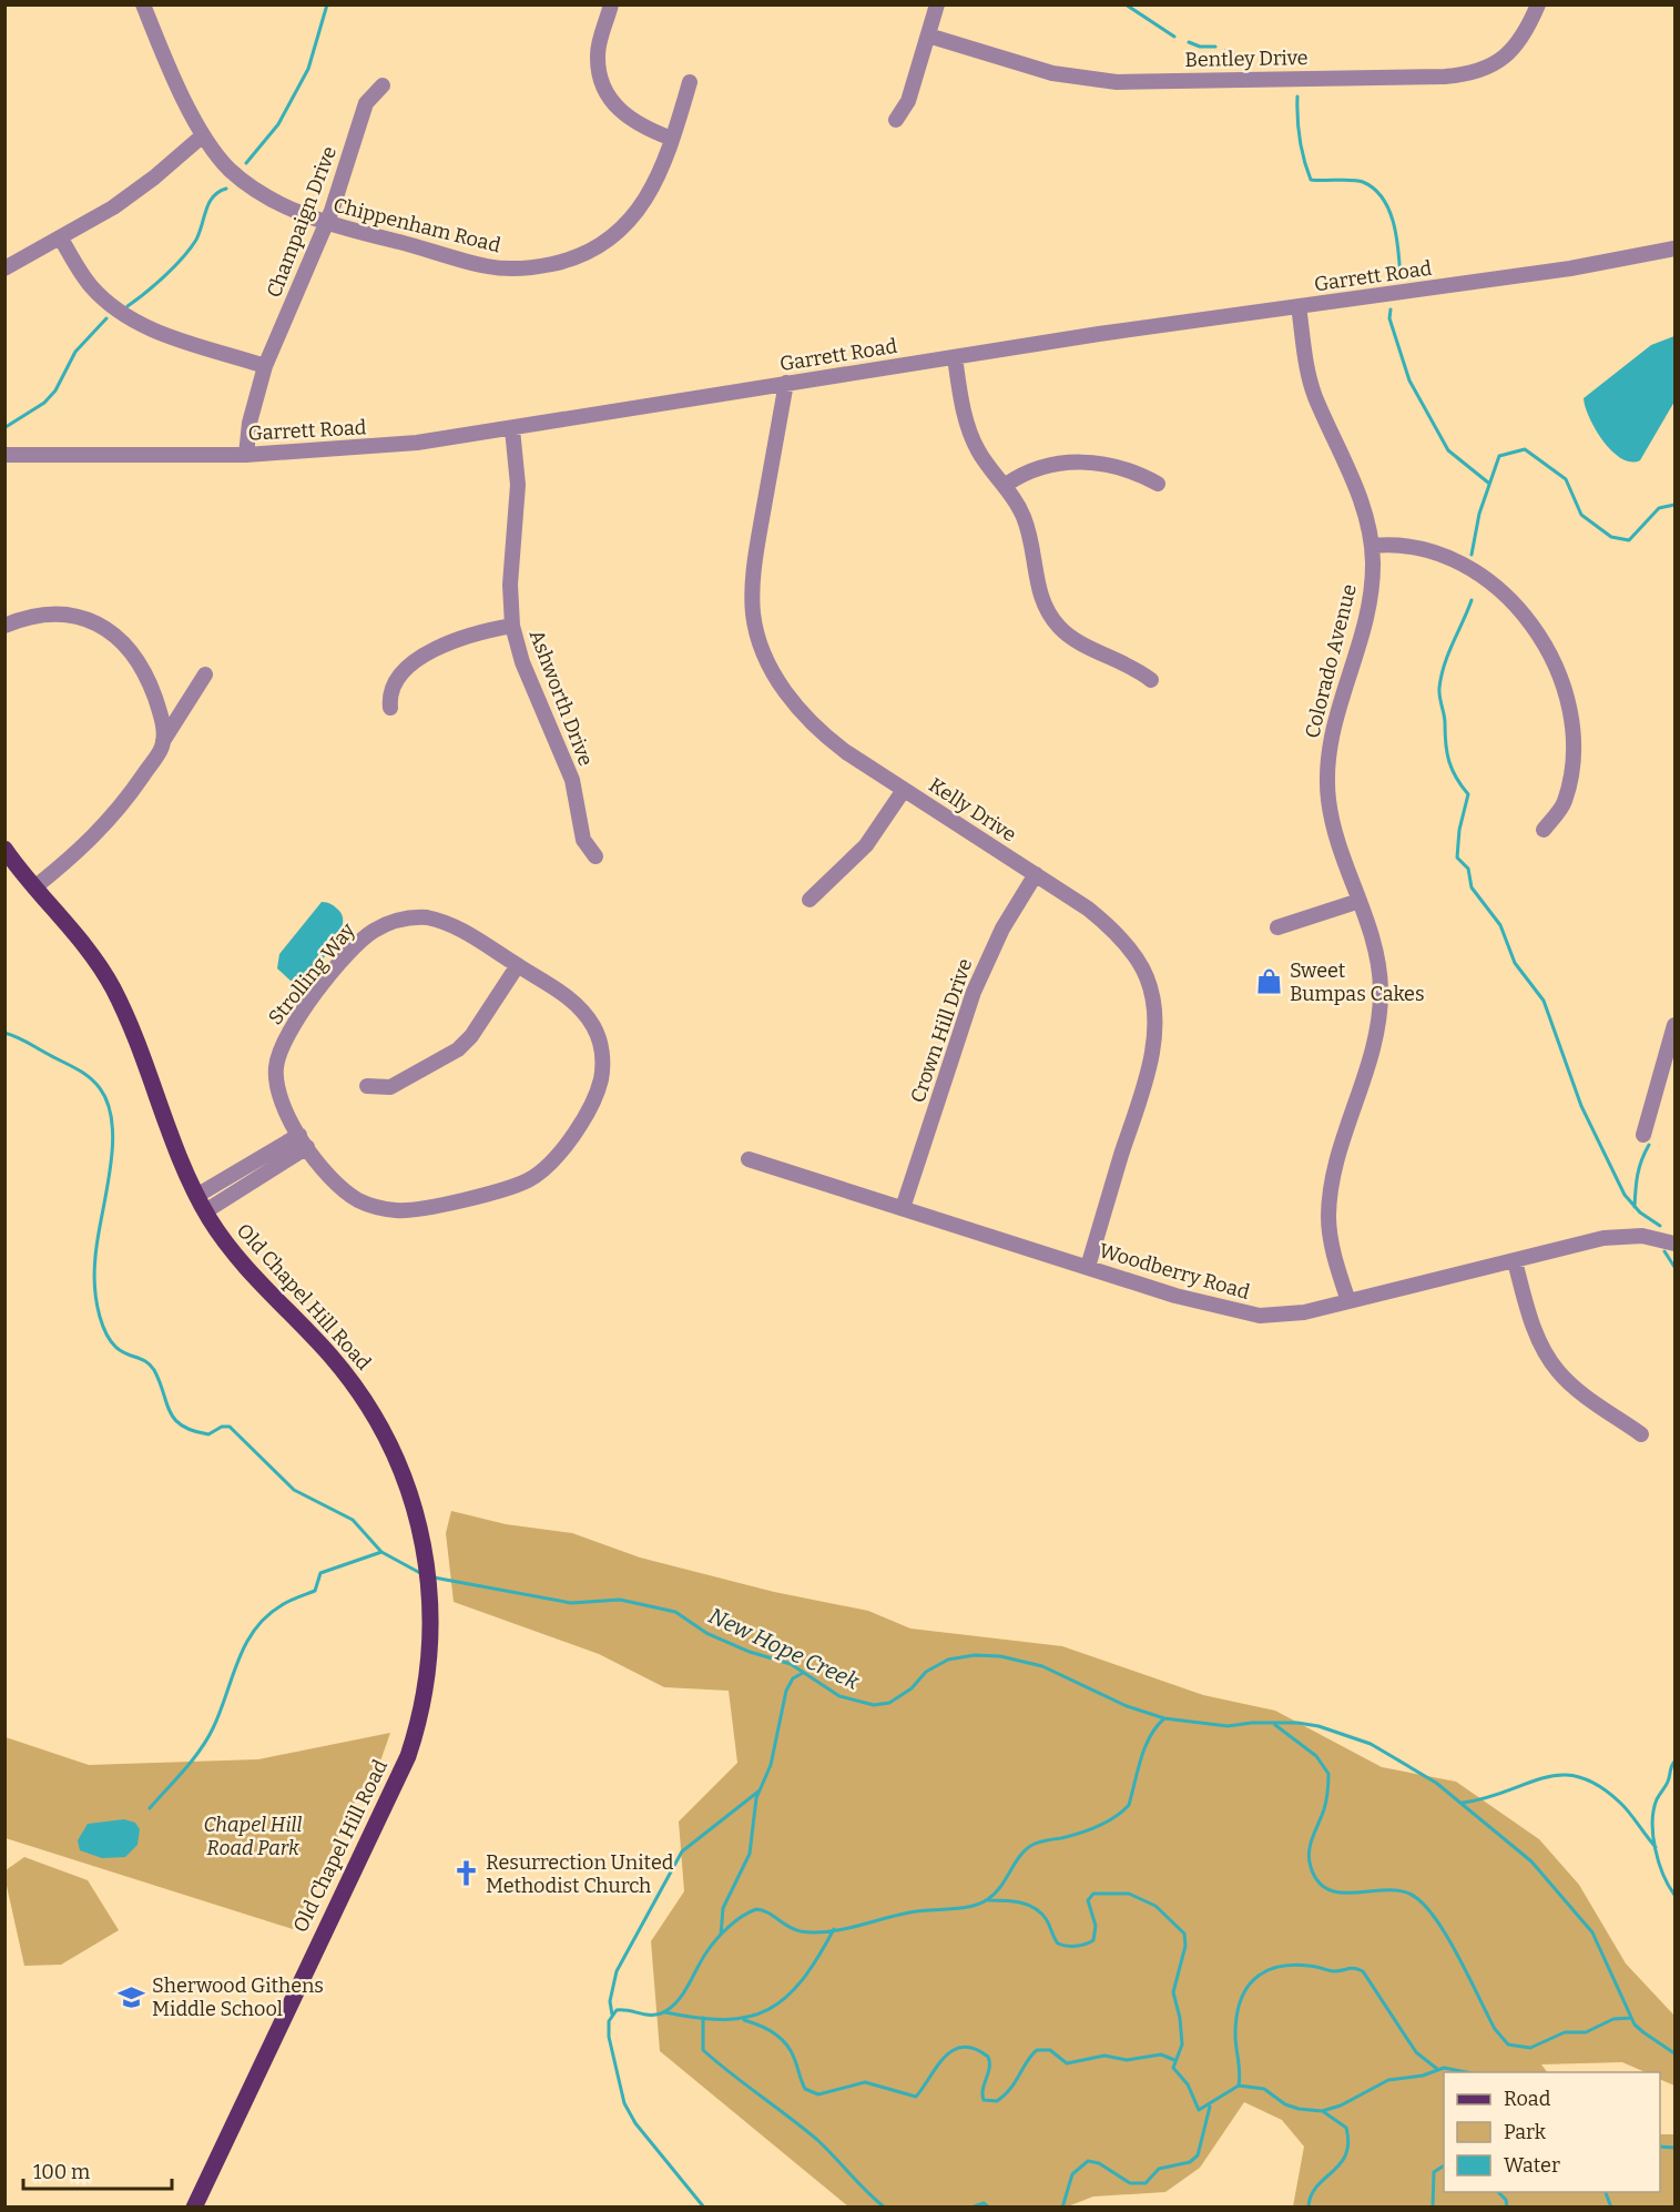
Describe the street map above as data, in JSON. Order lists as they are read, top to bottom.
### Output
{
  "streets": {
    "main road": ["Old Chapel Hill Road"],
    "street": [
      "Bentley Drive",
      "Champaign Drive",
      "Chippenham Road",
      "Garrett Road",
      "Colorado Avenue",
      "Ashworth Drive",
      "Kelly Drive",
      "Strolling Way",
      "Crown Hill Drive",
      "Woodberry Road"
    ]
  },
  "crossings": [
    ["Champaign Drive", "Chippenham Road"],
    ["Champaign Drive", "Garrett Road"],
    ["Garrett Road", "Colorado Avenue"],
    ["Garrett Road", "Ashworth Drive"],
    ["Garrett Road", "Kelly Drive"],
    ["Colorado Avenue", "Woodberry Road"],
    ["Kelly Drive", "Crown Hill Drive"],
    ["Kelly Drive", "Woodberry Road"],
    ["Crown Hill Drive", "Woodberry Road"]
  ],
  "water": ["New Hope Creek"],
  "parks": ["Chapel Hill Road Park"],
  "places": {
    "shop": ["Sweet Bumpas Cakes"],
    "church": ["Resurrection United Methodist Church"],
    "school or university": ["Sherwood Githens Middle School"]
  },
  "legend": ["Road", "Park", "Water"],
  "scale_bar": "100 m"
}
